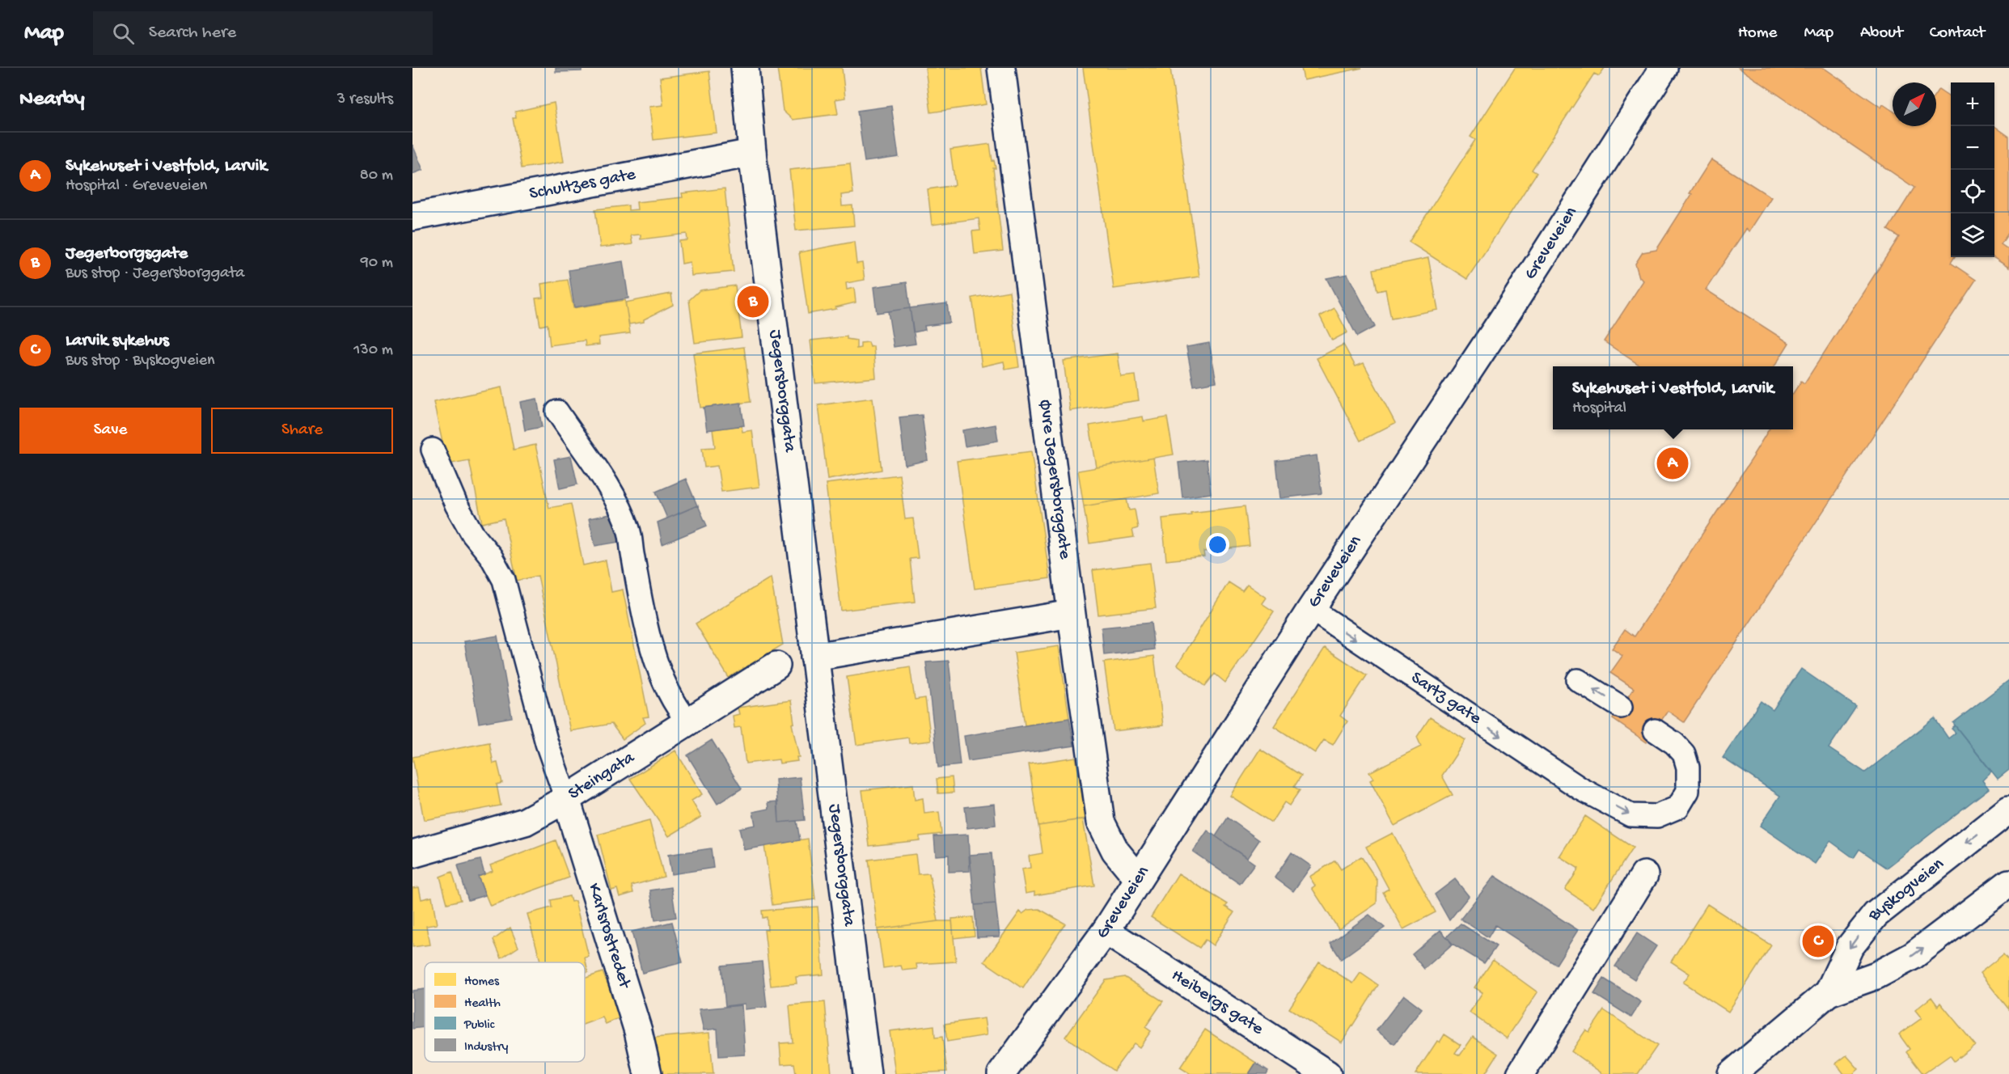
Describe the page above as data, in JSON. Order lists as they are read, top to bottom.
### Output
{
  "streets": {
    "street": [
      "Schultzes gate",
      "Greveveien",
      "Jegersborggata",
      "Øvre Jegersborggate",
      "Steingata",
      "Byskogveien",
      "Karlsrostredet",
      "Heibergs gate"
    ],
    "lane": ["Sartz gate"]
  },
  "crossings": [
    ["Schultzes gate", "Jegersborggata"],
    ["Greveveien", "Øvre Jegersborggate"],
    ["Greveveien", "Sartz gate"],
    ["Greveveien", "Heibergs gate"],
    ["Steingata", "Karlsrostredet"]
  ],
  "legend": [
    "Homes",
    "Health",
    "Public",
    "Industry"
  ],
  "north": "top right",
  "page": {
    "header": "Map",
    "search": "Search here",
    "nav": [
      "Home",
      "Map",
      "About",
      "Contact"
    ],
    "heading": ["Nearby", "3 results"],
    "map_buttons": ["+", "−"],
    "list": [
      {
        "mark": "A",
        "name": "Sykehuset i Vestfold, Larvik",
        "note": "Hospital · Greveveien",
        "value": "80 m"
      },
      {
        "mark": "B",
        "name": "Jegerborgsgate",
        "note": "Bus stop · Jegersborggata",
        "value": "90 m"
      },
      {
        "mark": "C",
        "name": "Larvik sykehus",
        "note": "Bus stop · Byskogveien",
        "value": "130 m"
      }
    ],
    "pins": ["B", "A", "C"],
    "popup": ["Sykehuset i Vestfold, Larvik", "Hospital"],
    "buttons": ["Save", "Share"]
  }
}
